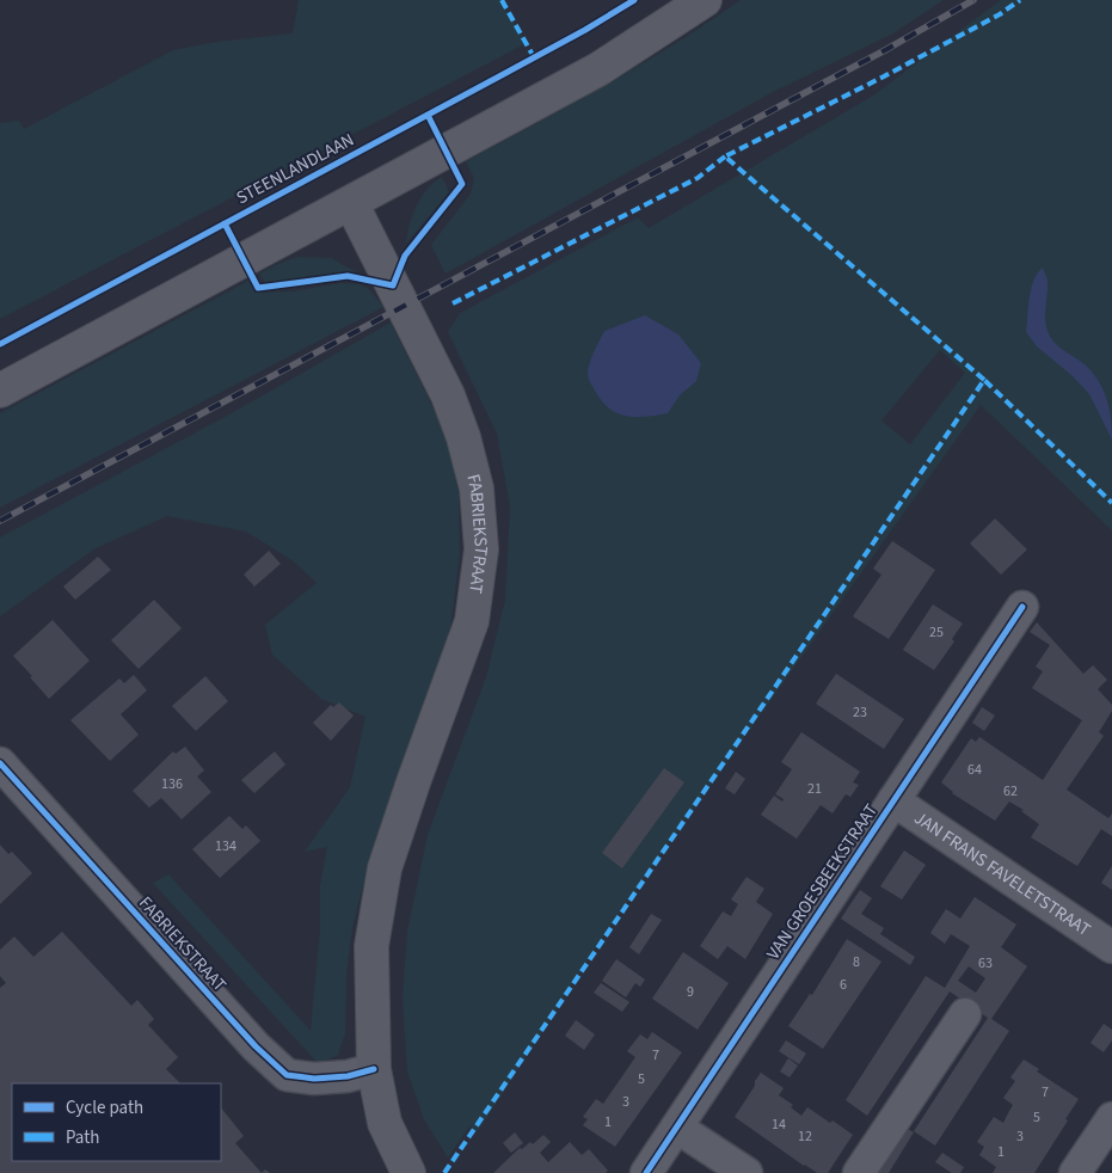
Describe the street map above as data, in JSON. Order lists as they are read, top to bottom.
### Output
{
  "streets": {
    "main road": ["FABRIEKSTRAAT"],
    "street": ["JAN FRANS FAVELETSTRAAT", "VAN GROESBEEKSTRAAT"],
    "cycle path": ["STEENLANDLAAN"]
  },
  "crossings": [
    ["JAN FRANS FAVELETSTRAAT", "VAN GROESBEEKSTRAAT"]
  ],
  "house_numbers": [
    "25",
    "23",
    "64",
    "136",
    "21",
    "62",
    "134",
    "8",
    "63",
    "6",
    "9",
    "7",
    "5",
    "7",
    "3",
    "5",
    "1",
    "14",
    "12",
    "3",
    "1"
  ],
  "legend": ["Cycle path", "Path"]
}
